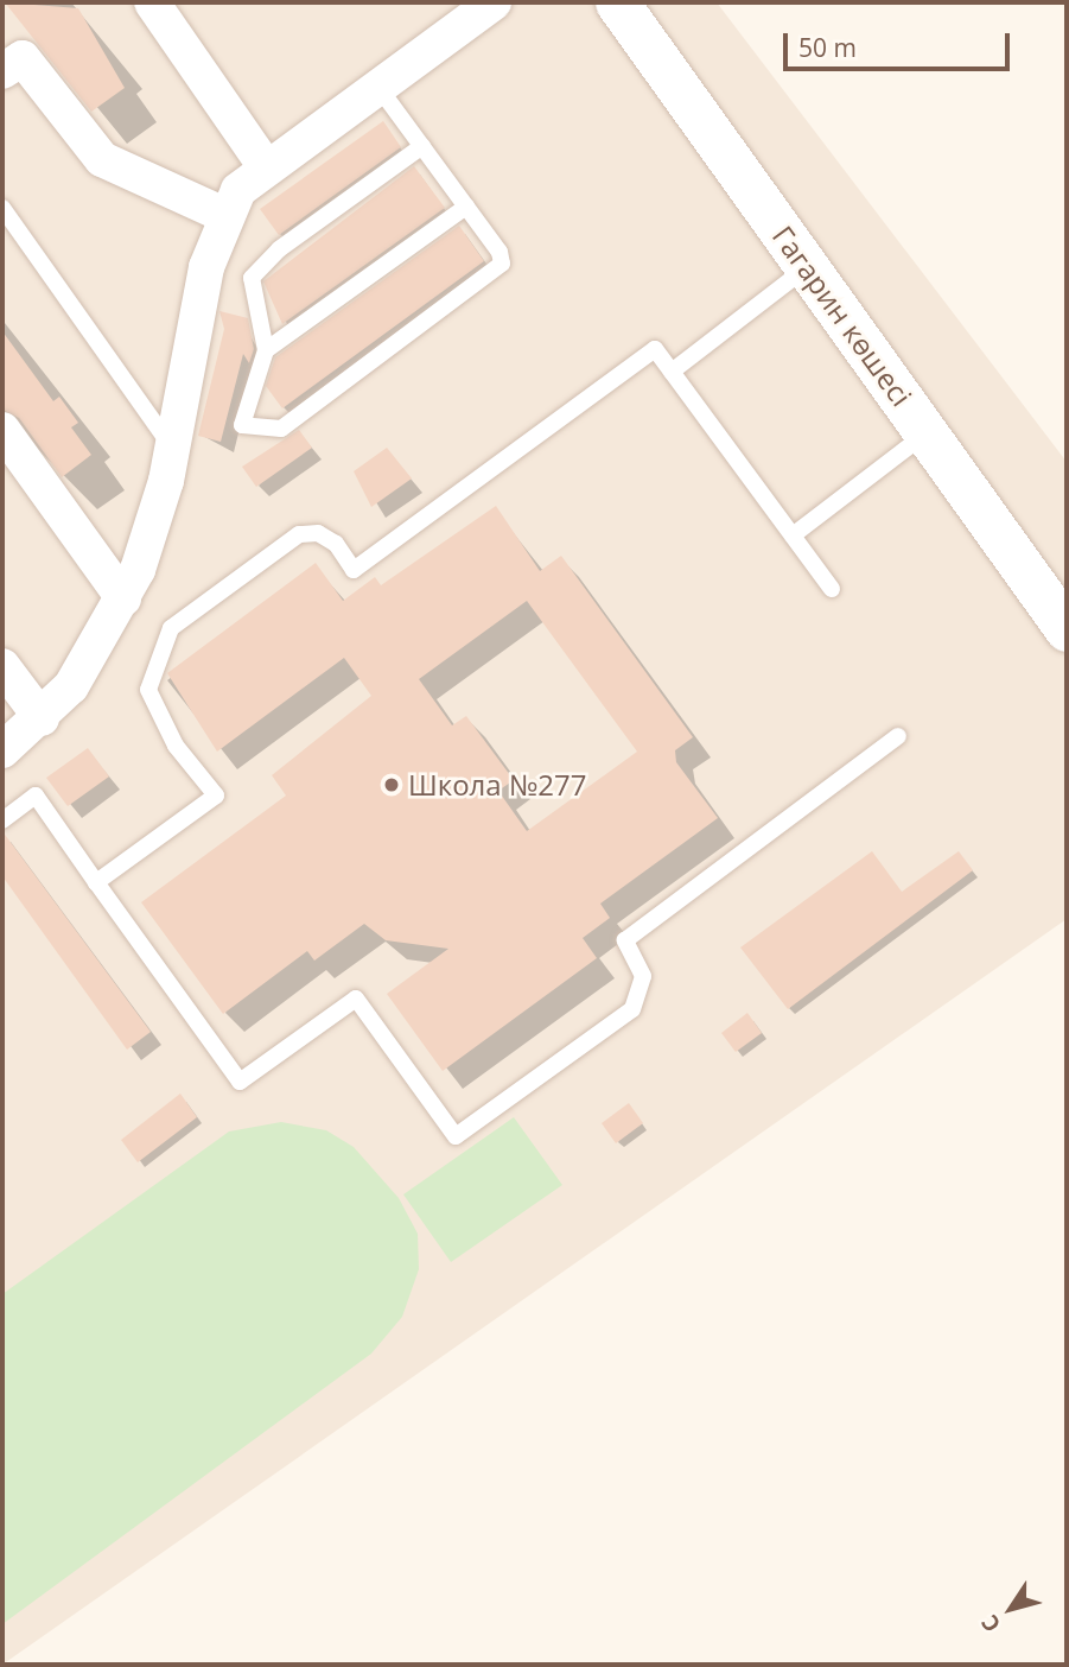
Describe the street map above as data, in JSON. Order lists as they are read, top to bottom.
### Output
{
  "streets": {
    "street": ["Гагарин көшесі"]
  },
  "places": ["Школа №277"],
  "scale_bar": "50 m",
  "north": "bottom left"
}
